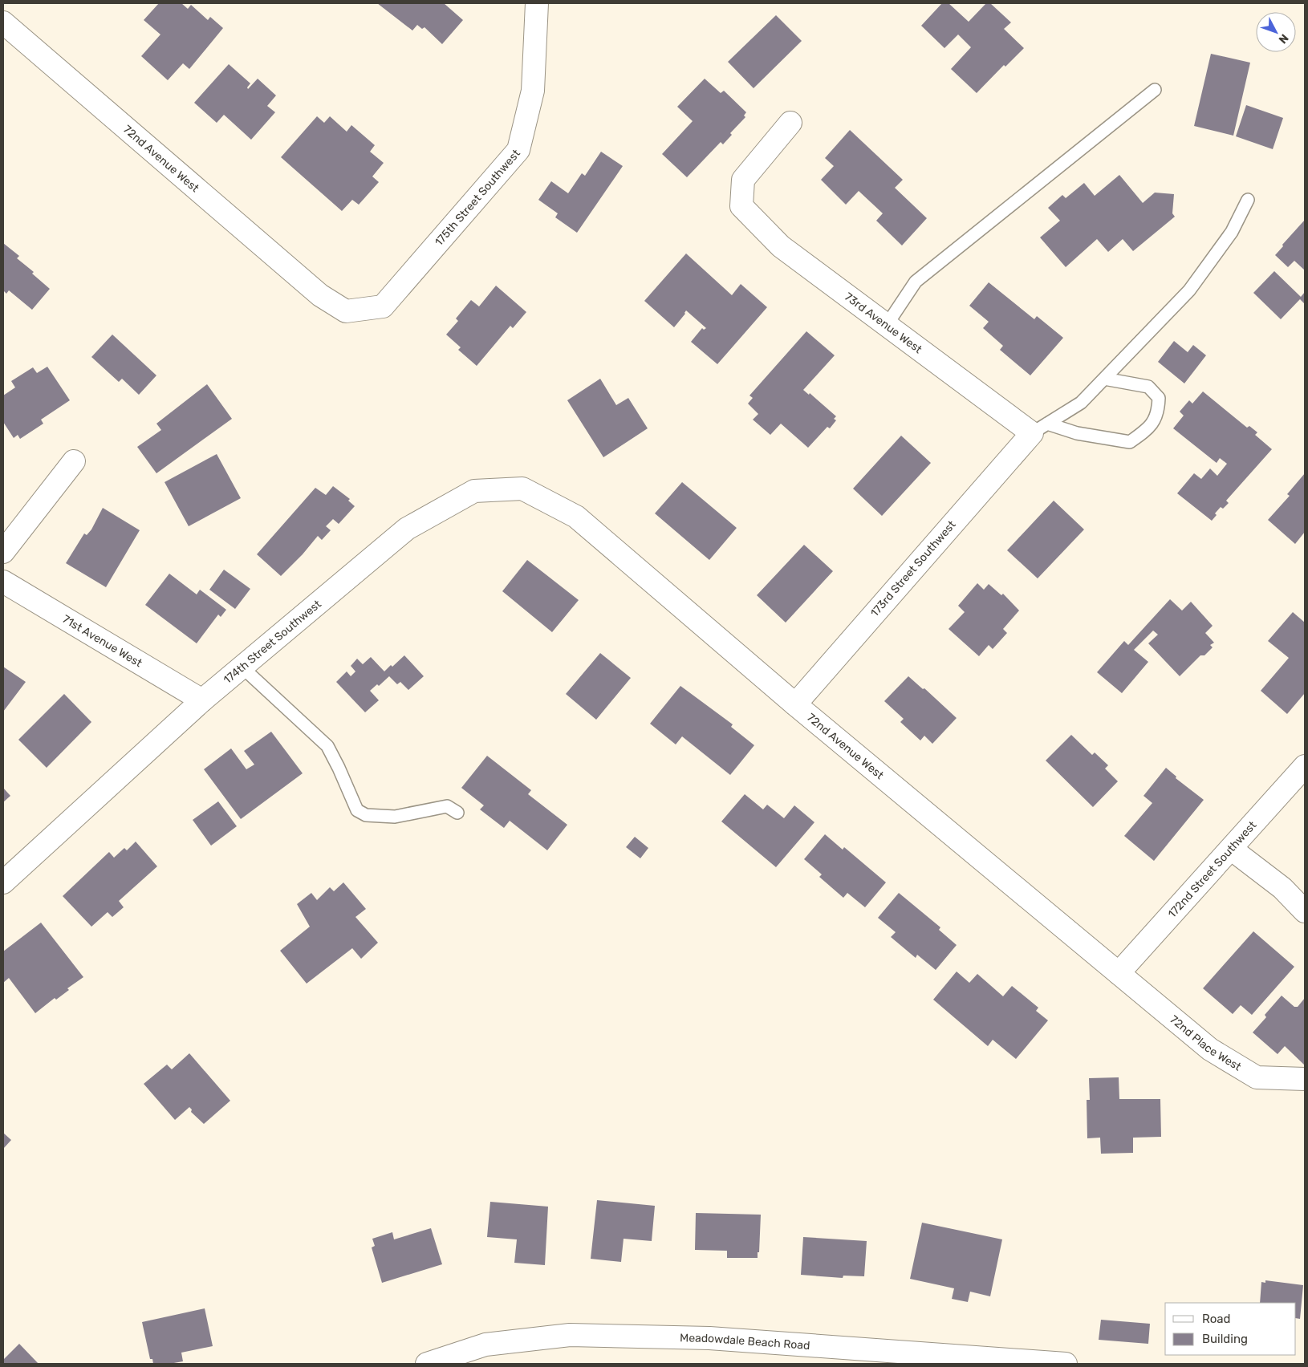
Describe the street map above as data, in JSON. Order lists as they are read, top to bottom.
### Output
{
  "streets": {
    "street": [
      "72nd Avenue West",
      "175th Street Southwest",
      "73rd Avenue West",
      "173rd Street Southwest",
      "71st Avenue West",
      "174th Street Southwest",
      "172nd Street Southwest",
      "72nd Place West",
      "Meadowdale Beach Road"
    ]
  },
  "crossings": [
    ["72nd Avenue West", "175th Street Southwest"],
    ["72nd Avenue West", "173rd Street Southwest"],
    ["72nd Avenue West", "174th Street Southwest"],
    ["72nd Avenue West", "172nd Street Southwest"],
    ["72nd Avenue West", "72nd Place West"],
    ["73rd Avenue West", "173rd Street Southwest"],
    ["71st Avenue West", "174th Street Southwest"],
    ["172nd Street Southwest", "72nd Place West"]
  ],
  "legend": ["Road", "Building"],
  "north": "bottom right"
}
